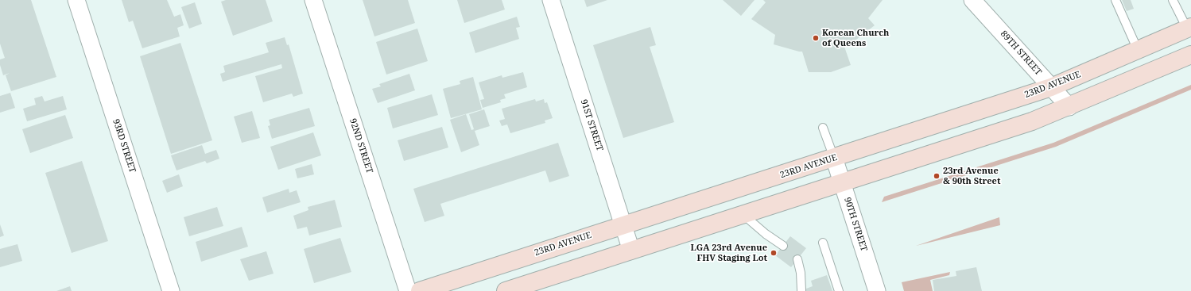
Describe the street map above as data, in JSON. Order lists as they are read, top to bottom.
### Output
{
  "streets": {
    "street": [
      "89TH STREET",
      "23RD AVENUE",
      "91ST STREET",
      "93RD STREET",
      "92ND STREET",
      "90TH STREET"
    ]
  },
  "crossings": [
    ["89TH STREET", "23RD AVENUE"],
    ["23RD AVENUE", "91ST STREET"],
    ["23RD AVENUE", "90TH STREET"]
  ],
  "places": ["Korean Church of Queens", "23rd Avenue & 90th Street", "LGA 23rd Avenue FHV Staging Lot"]
}
